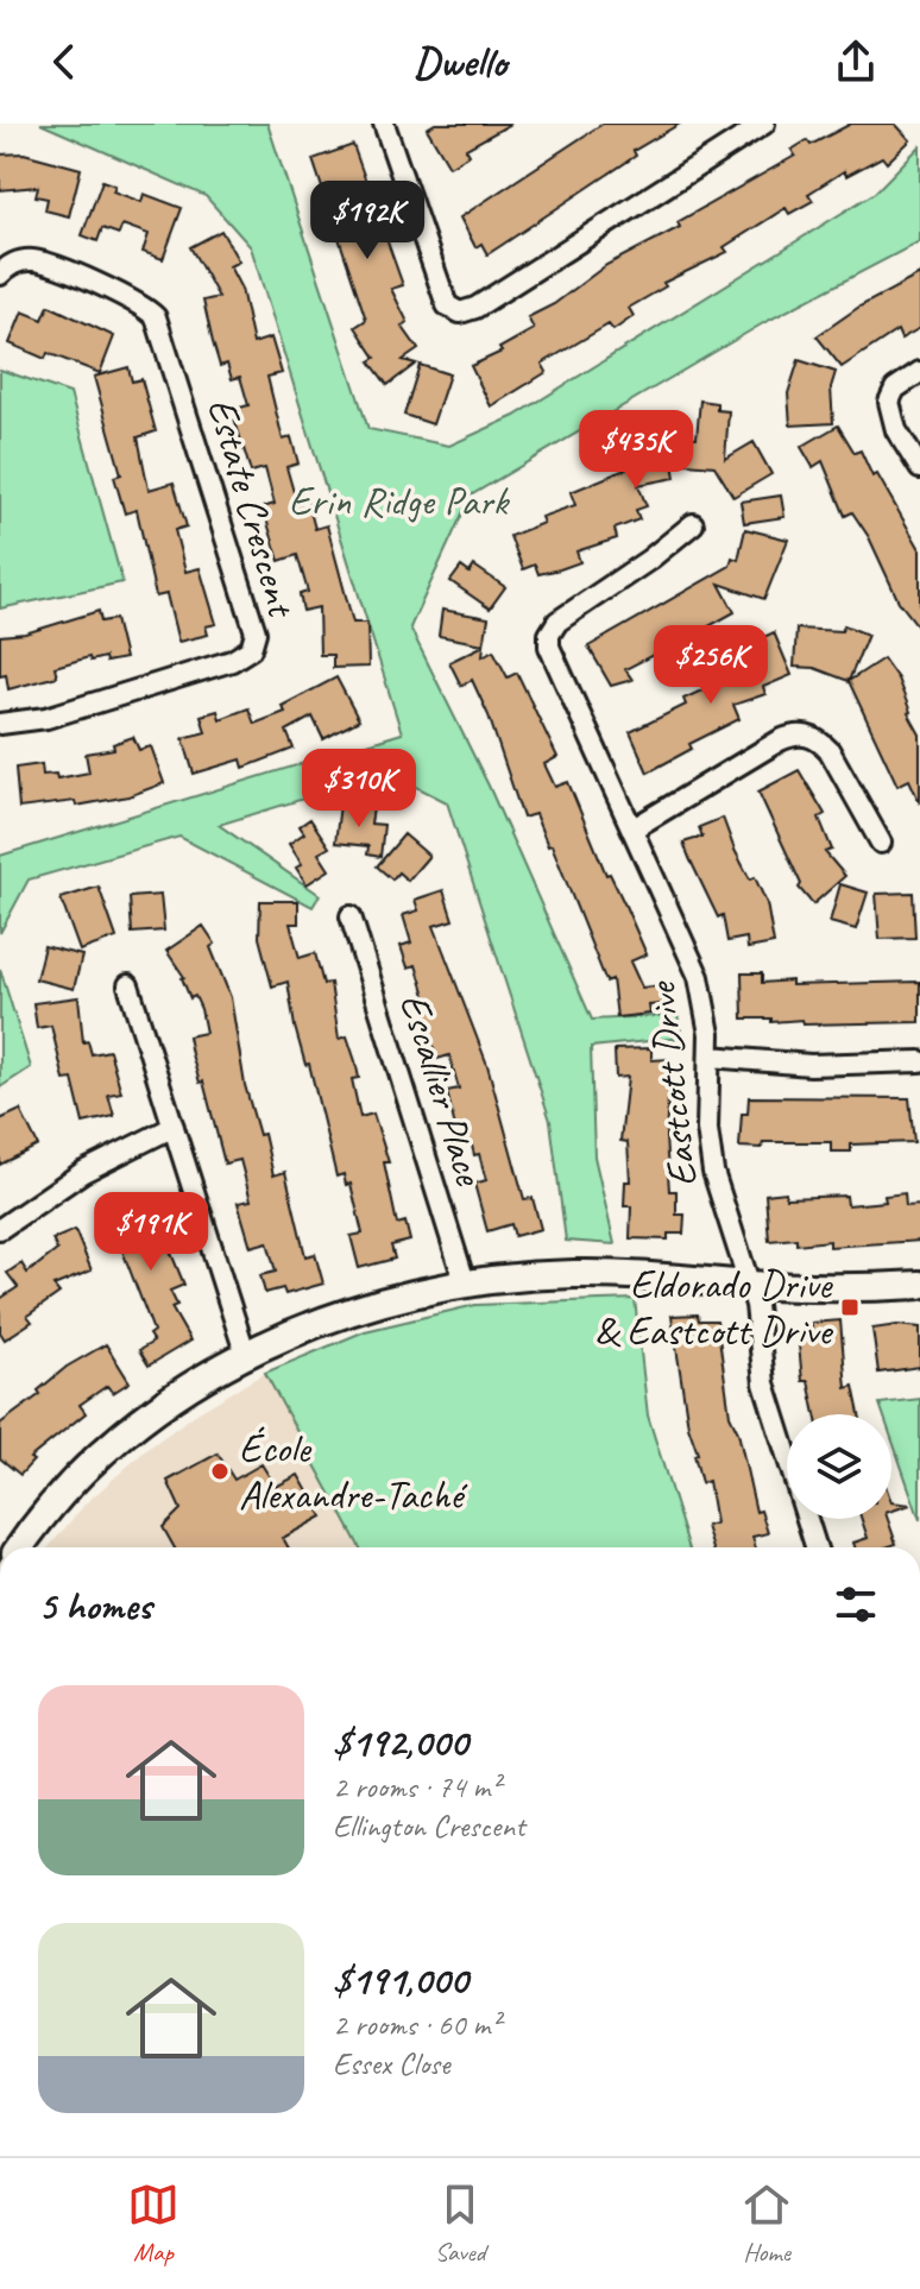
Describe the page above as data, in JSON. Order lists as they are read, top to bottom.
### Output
{
  "streets": {
    "street": ["Estate Crescent", "Eastcott Drive", "Escallier Place"]
  },
  "parks": ["Erin Ridge Park"],
  "places": {
    "transit": ["Eldorado Drive & Eastcott Drive"],
    "other": ["École Alexandre-Taché"]
  },
  "page": {
    "header": "Dwello",
    "price": [
      "$192K",
      "$435K",
      "$256K",
      "$310K",
      "$191K"
    ],
    "heading": "5 homes",
    "list": [
      {
        "name": "$192,000",
        "note": "2 rooms · 74 m² · Ellington Crescent"
      },
      {
        "name": "$191,000",
        "note": "2 rooms · 60 m² · Essex Close"
      }
    ],
    "tabs": ["Map", "Saved", "Home"]
  }
}
